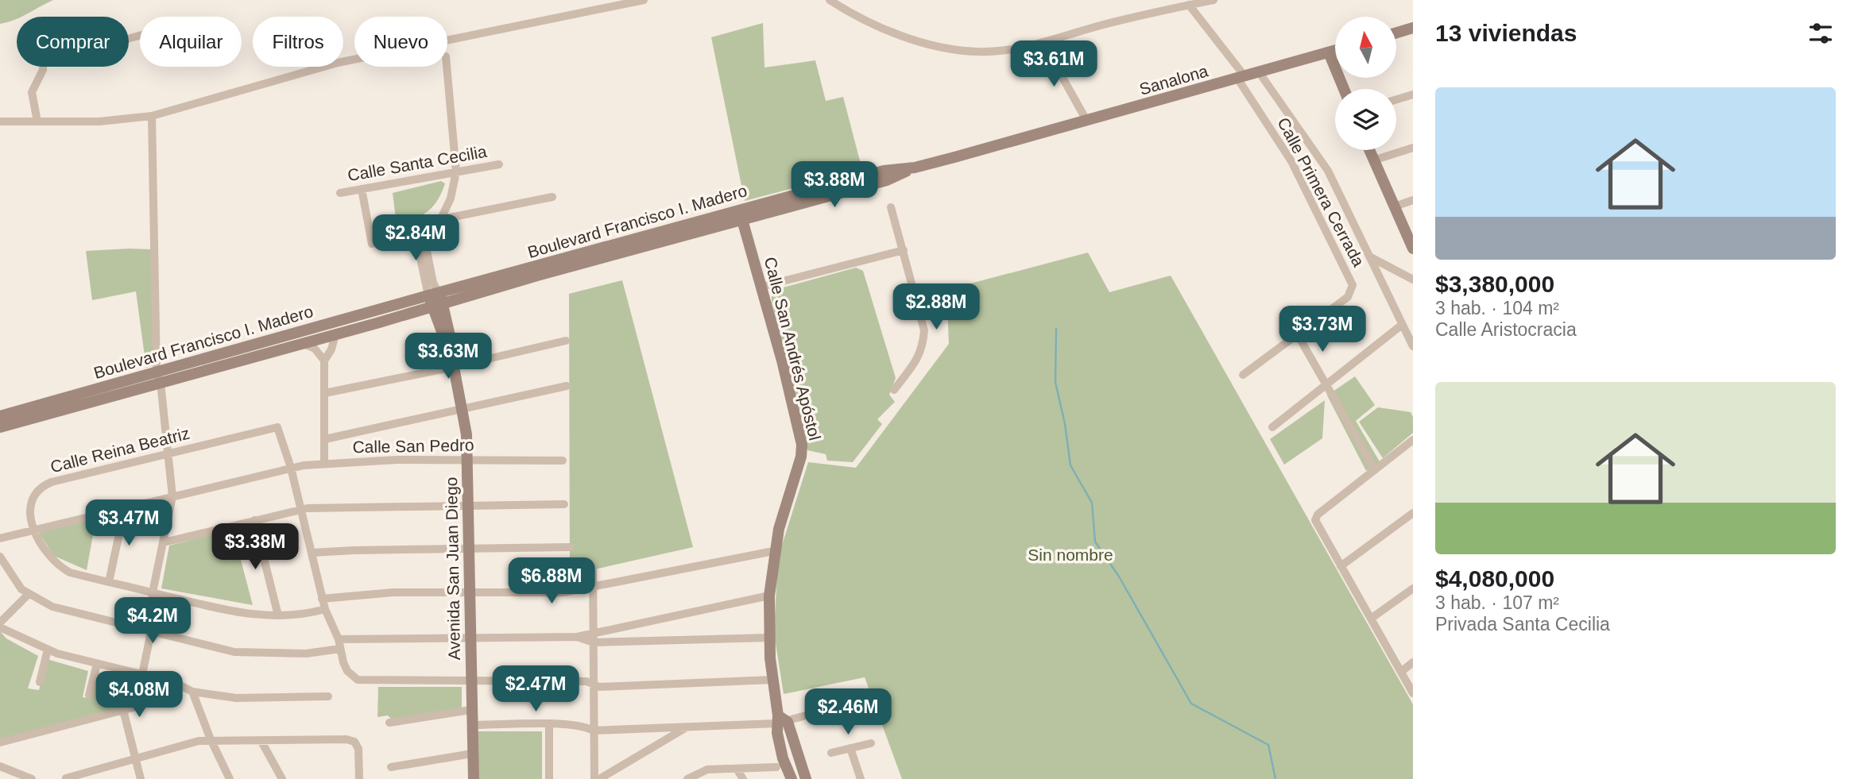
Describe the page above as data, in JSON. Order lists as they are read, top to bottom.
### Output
{
  "streets": {
    "main road": [
      "Sanalona",
      "Boulevard Francisco I. Madero",
      "Calle San Andrés Apóstol",
      "Avenida San Juan Diego"
    ],
    "street": [
      "Calle Santa Cecilia",
      "Calle Primera Cerrada",
      "Calle San Pedro",
      "Calle Reina Beatriz"
    ]
  },
  "crossings": [
    ["Sanalona", "Calle Primera Cerrada"],
    ["Sanalona", "Boulevard Francisco I. Madero"],
    ["Boulevard Francisco I. Madero", "Calle San Andrés Apóstol"],
    ["Boulevard Francisco I. Madero", "Avenida San Juan Diego"],
    ["Calle San Pedro", "Calle Reina Beatriz"],
    ["Calle San Pedro", "Avenida San Juan Diego"]
  ],
  "parks": ["Sin nombre"],
  "north": "top",
  "page": {
    "heading": "13 viviendas",
    "chip": [
      "Comprar",
      "Alquilar",
      "Filtros",
      "Nuevo"
    ],
    "price": [
      "$3.61M",
      "$3.88M",
      "$2.84M",
      "$2.88M",
      "$3.73M",
      "$3.63M",
      "$3.47M",
      "$3.38M",
      "$6.88M",
      "$4.2M",
      "$2.47M",
      "$4.08M",
      "$2.46M"
    ],
    "list": [
      {
        "name": "$3,380,000",
        "note": "3 hab. · 104 m² · Calle Aristocracia"
      },
      {
        "name": "$4,080,000",
        "note": "3 hab. · 107 m² · Privada Santa Cecilia"
      }
    ]
  }
}
